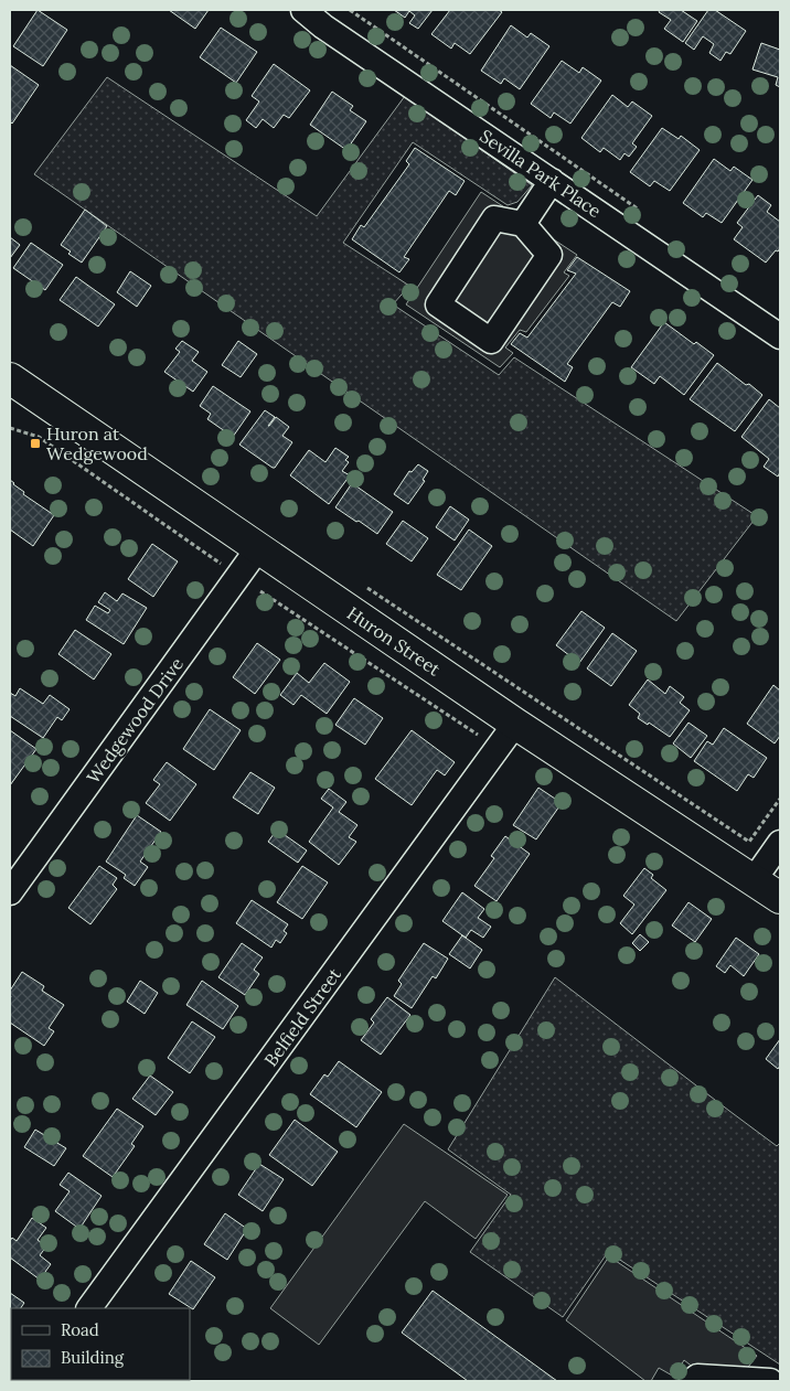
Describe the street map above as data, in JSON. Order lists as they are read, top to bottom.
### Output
{
  "streets": {
    "main road": ["Huron Street"],
    "street": ["Sevilla Park Place", "Wedgewood Drive", "Belfield Street"]
  },
  "crossings": [
    ["Huron Street", "Wedgewood Drive"],
    ["Huron Street", "Belfield Street"]
  ],
  "places": {
    "transit": ["Huron at Wedgewood"]
  },
  "legend": ["Road", "Building"]
}
